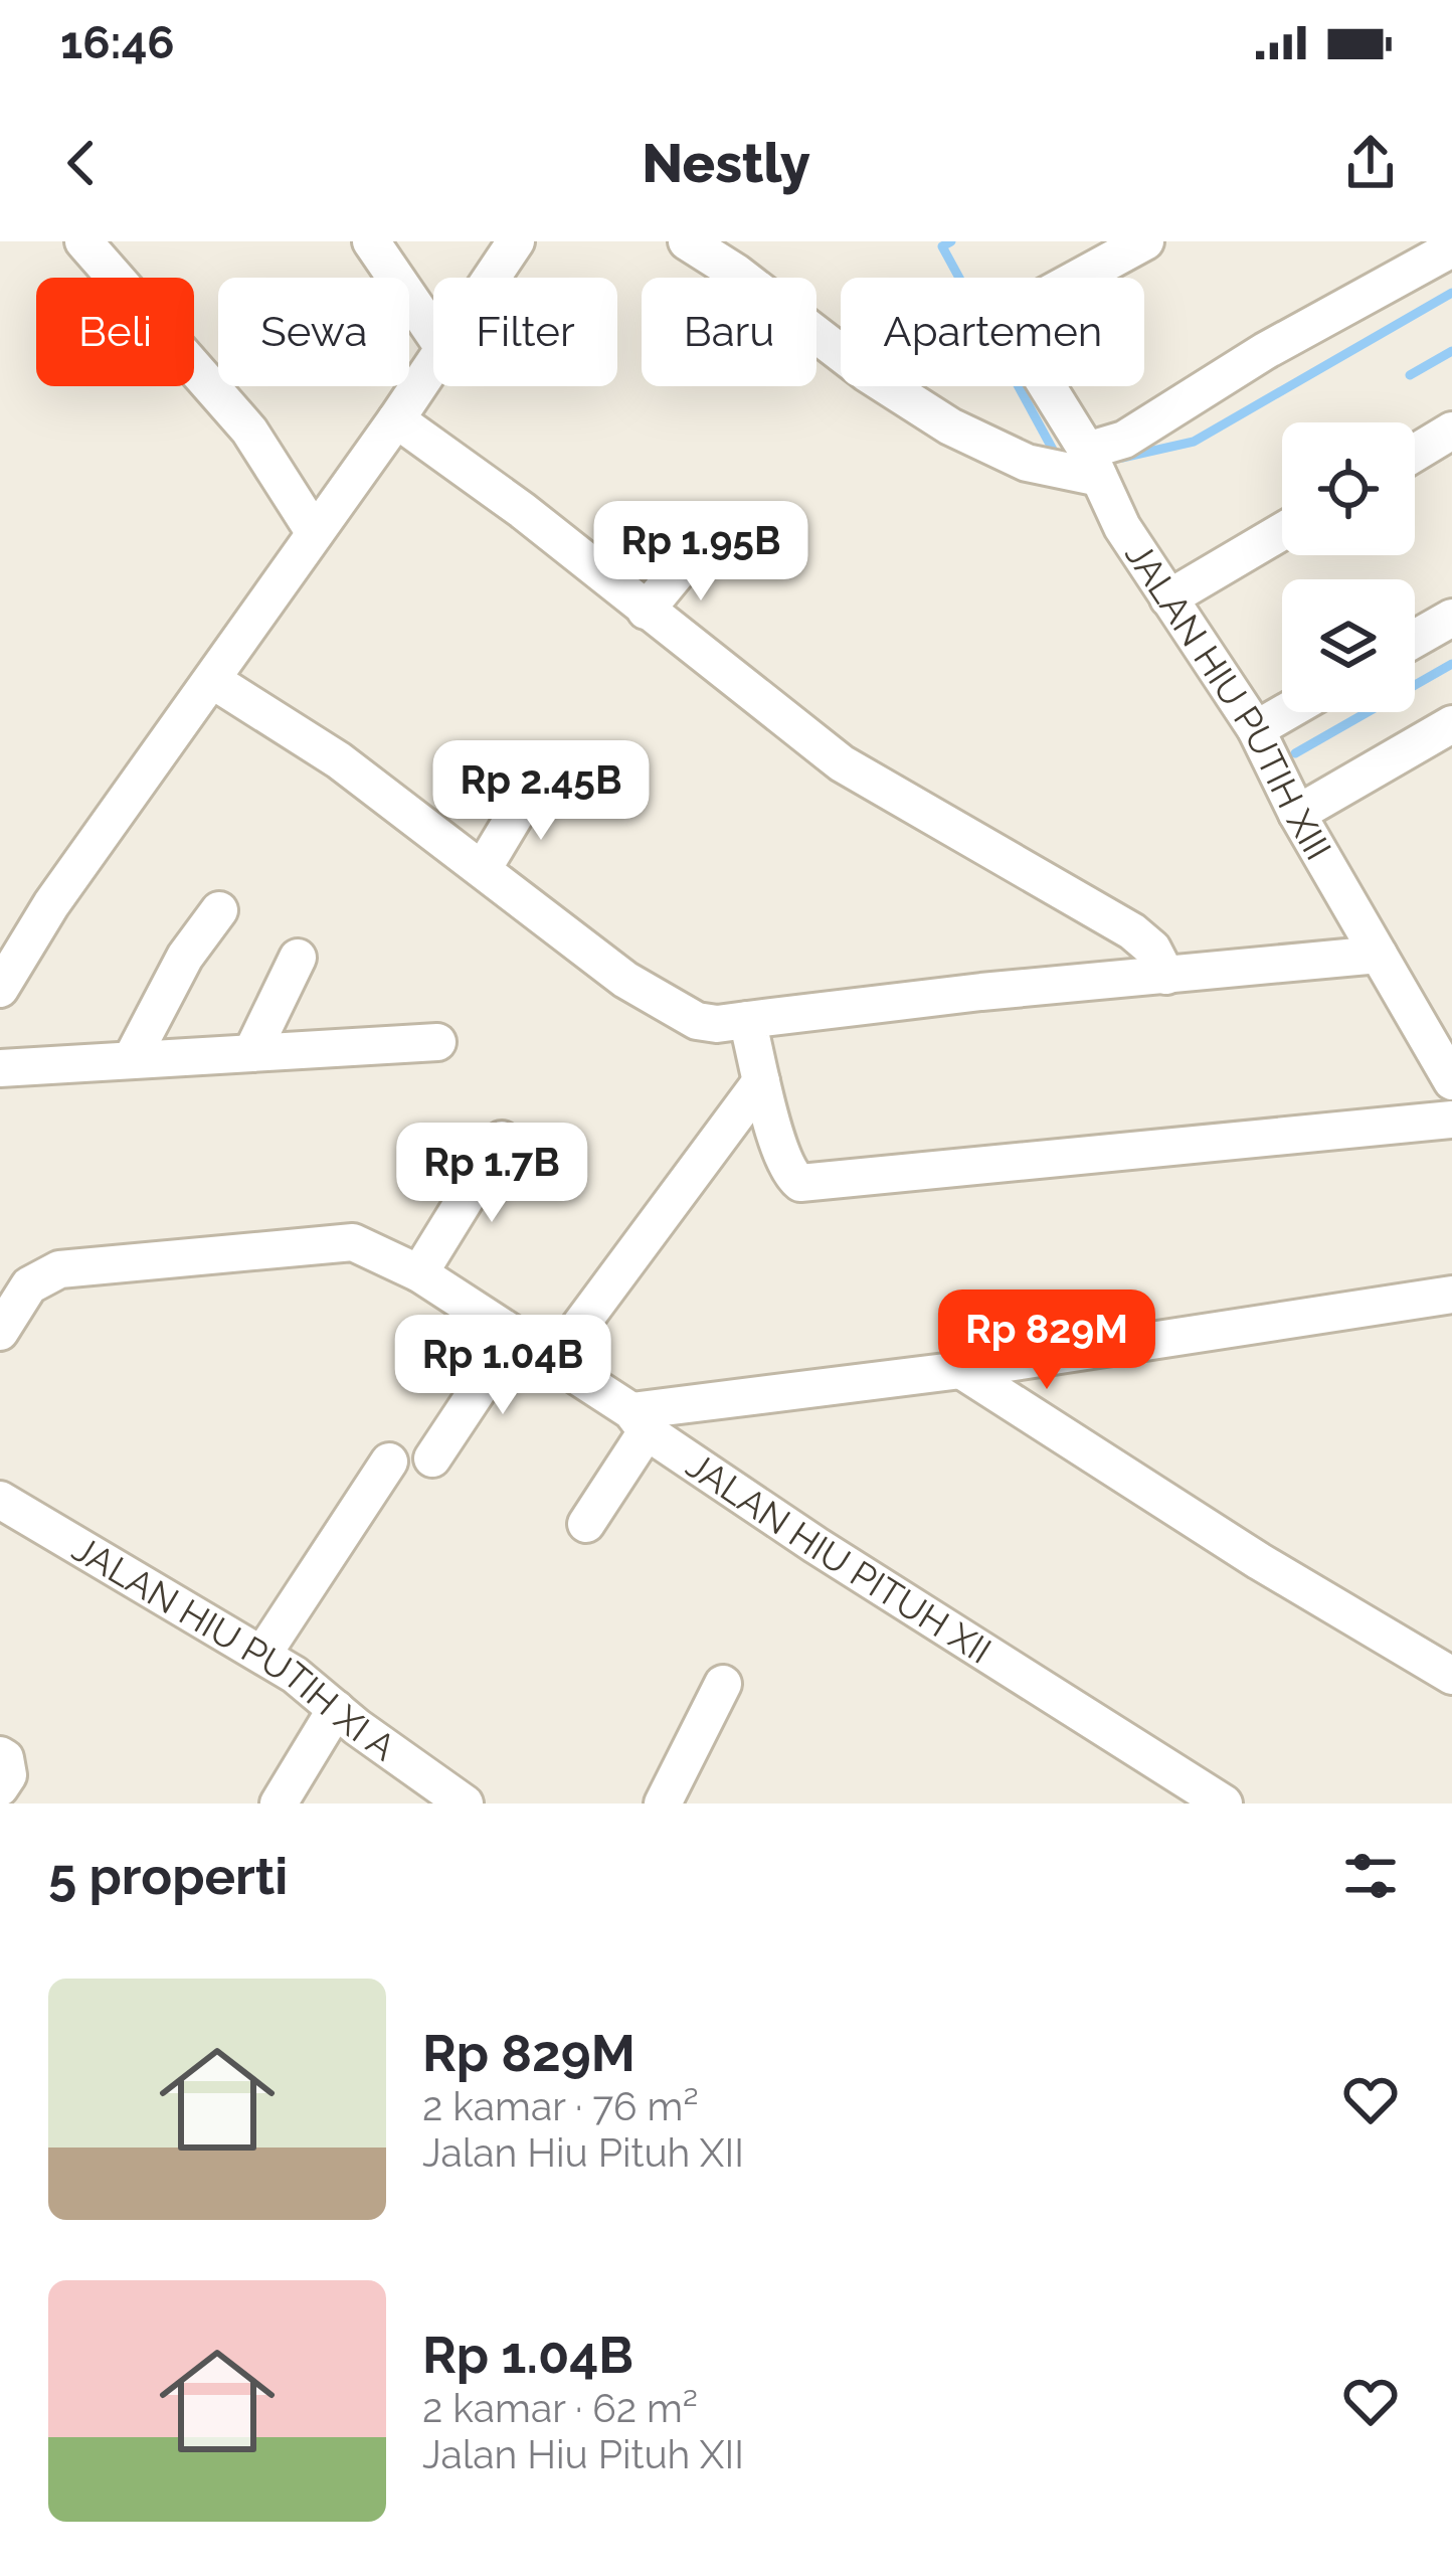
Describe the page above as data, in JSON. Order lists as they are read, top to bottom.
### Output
{
  "streets": {
    "street": ["JALAN HIU PUTIH XIII", "JALAN HIU PITUH XII", "JALAN HIU PUTIH XI A"]
  },
  "page": {
    "status": "16:46",
    "header": "Nestly",
    "chip": [
      "Beli",
      "Sewa",
      "Filter",
      "Baru",
      "Apartemen"
    ],
    "price": [
      "Rp 1.95B",
      "Rp 2.45B",
      "Rp 1.7B",
      "Rp 829M",
      "Rp 1.04B"
    ],
    "heading": "5 properti",
    "list": [
      {
        "name": "Rp 829M",
        "note": "2 kamar · 76 m² · Jalan Hiu Pituh XII"
      },
      {
        "name": "Rp 1.04B",
        "note": "2 kamar · 62 m² · Jalan Hiu Pituh XII"
      }
    ]
  }
}
